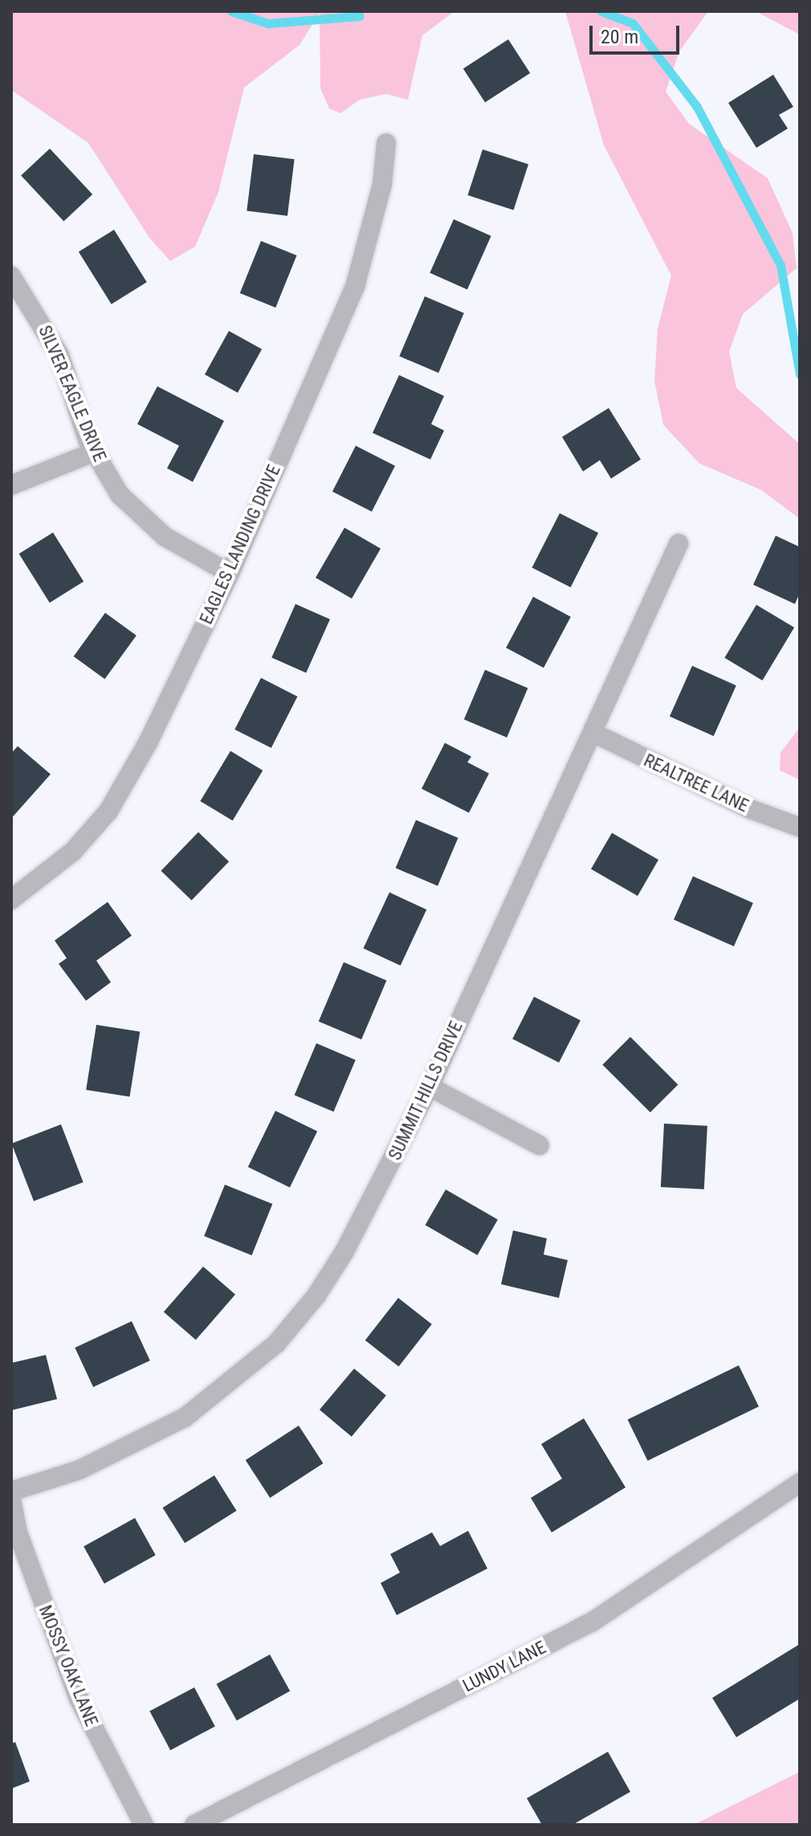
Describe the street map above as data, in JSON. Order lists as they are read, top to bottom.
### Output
{
  "streets": {
    "street": [
      "SILVER EAGLE DRIVE",
      "EAGLES LANDING DRIVE",
      "REALTREE LANE",
      "SUMMIT HILLS DRIVE",
      "MOSSY OAK LANE",
      "LUNDY LANE"
    ]
  },
  "crossings": [
    ["SILVER EAGLE DRIVE", "EAGLES LANDING DRIVE"],
    ["REALTREE LANE", "SUMMIT HILLS DRIVE"]
  ],
  "scale_bar": "20 m"
}
